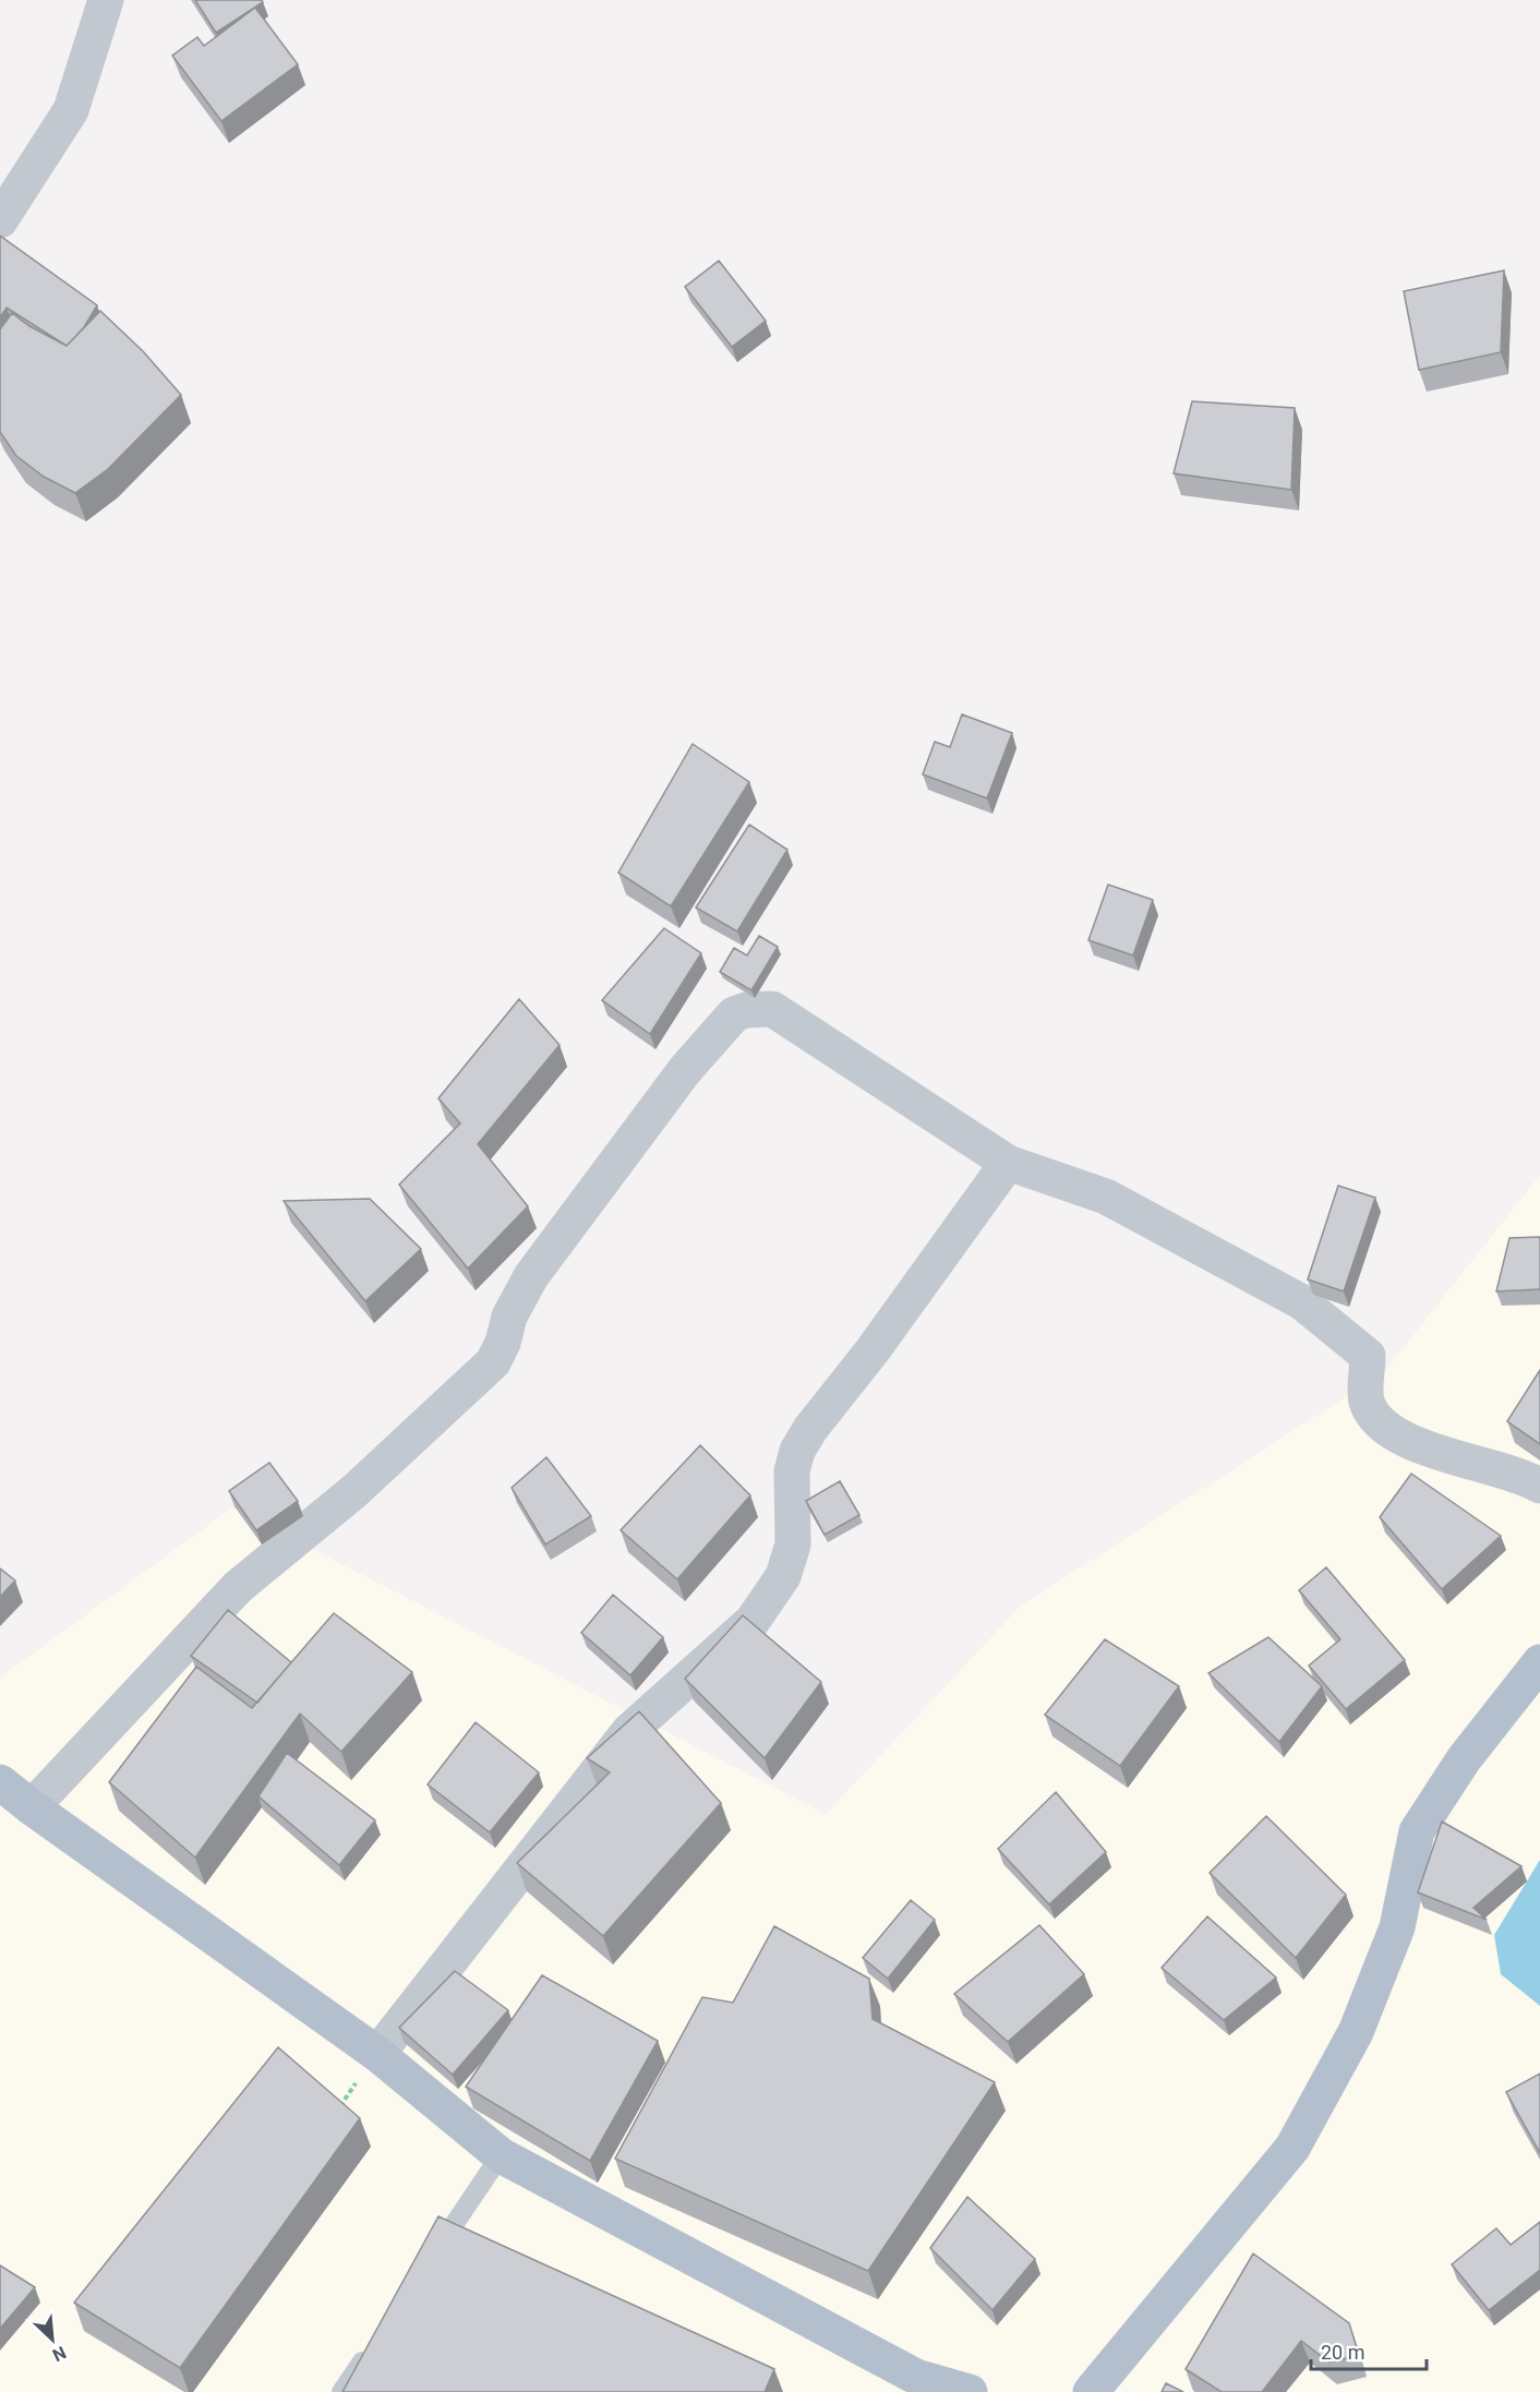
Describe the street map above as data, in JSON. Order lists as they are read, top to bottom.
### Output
{
  "scale_bar": "20 m",
  "north": "bottom right"
}
